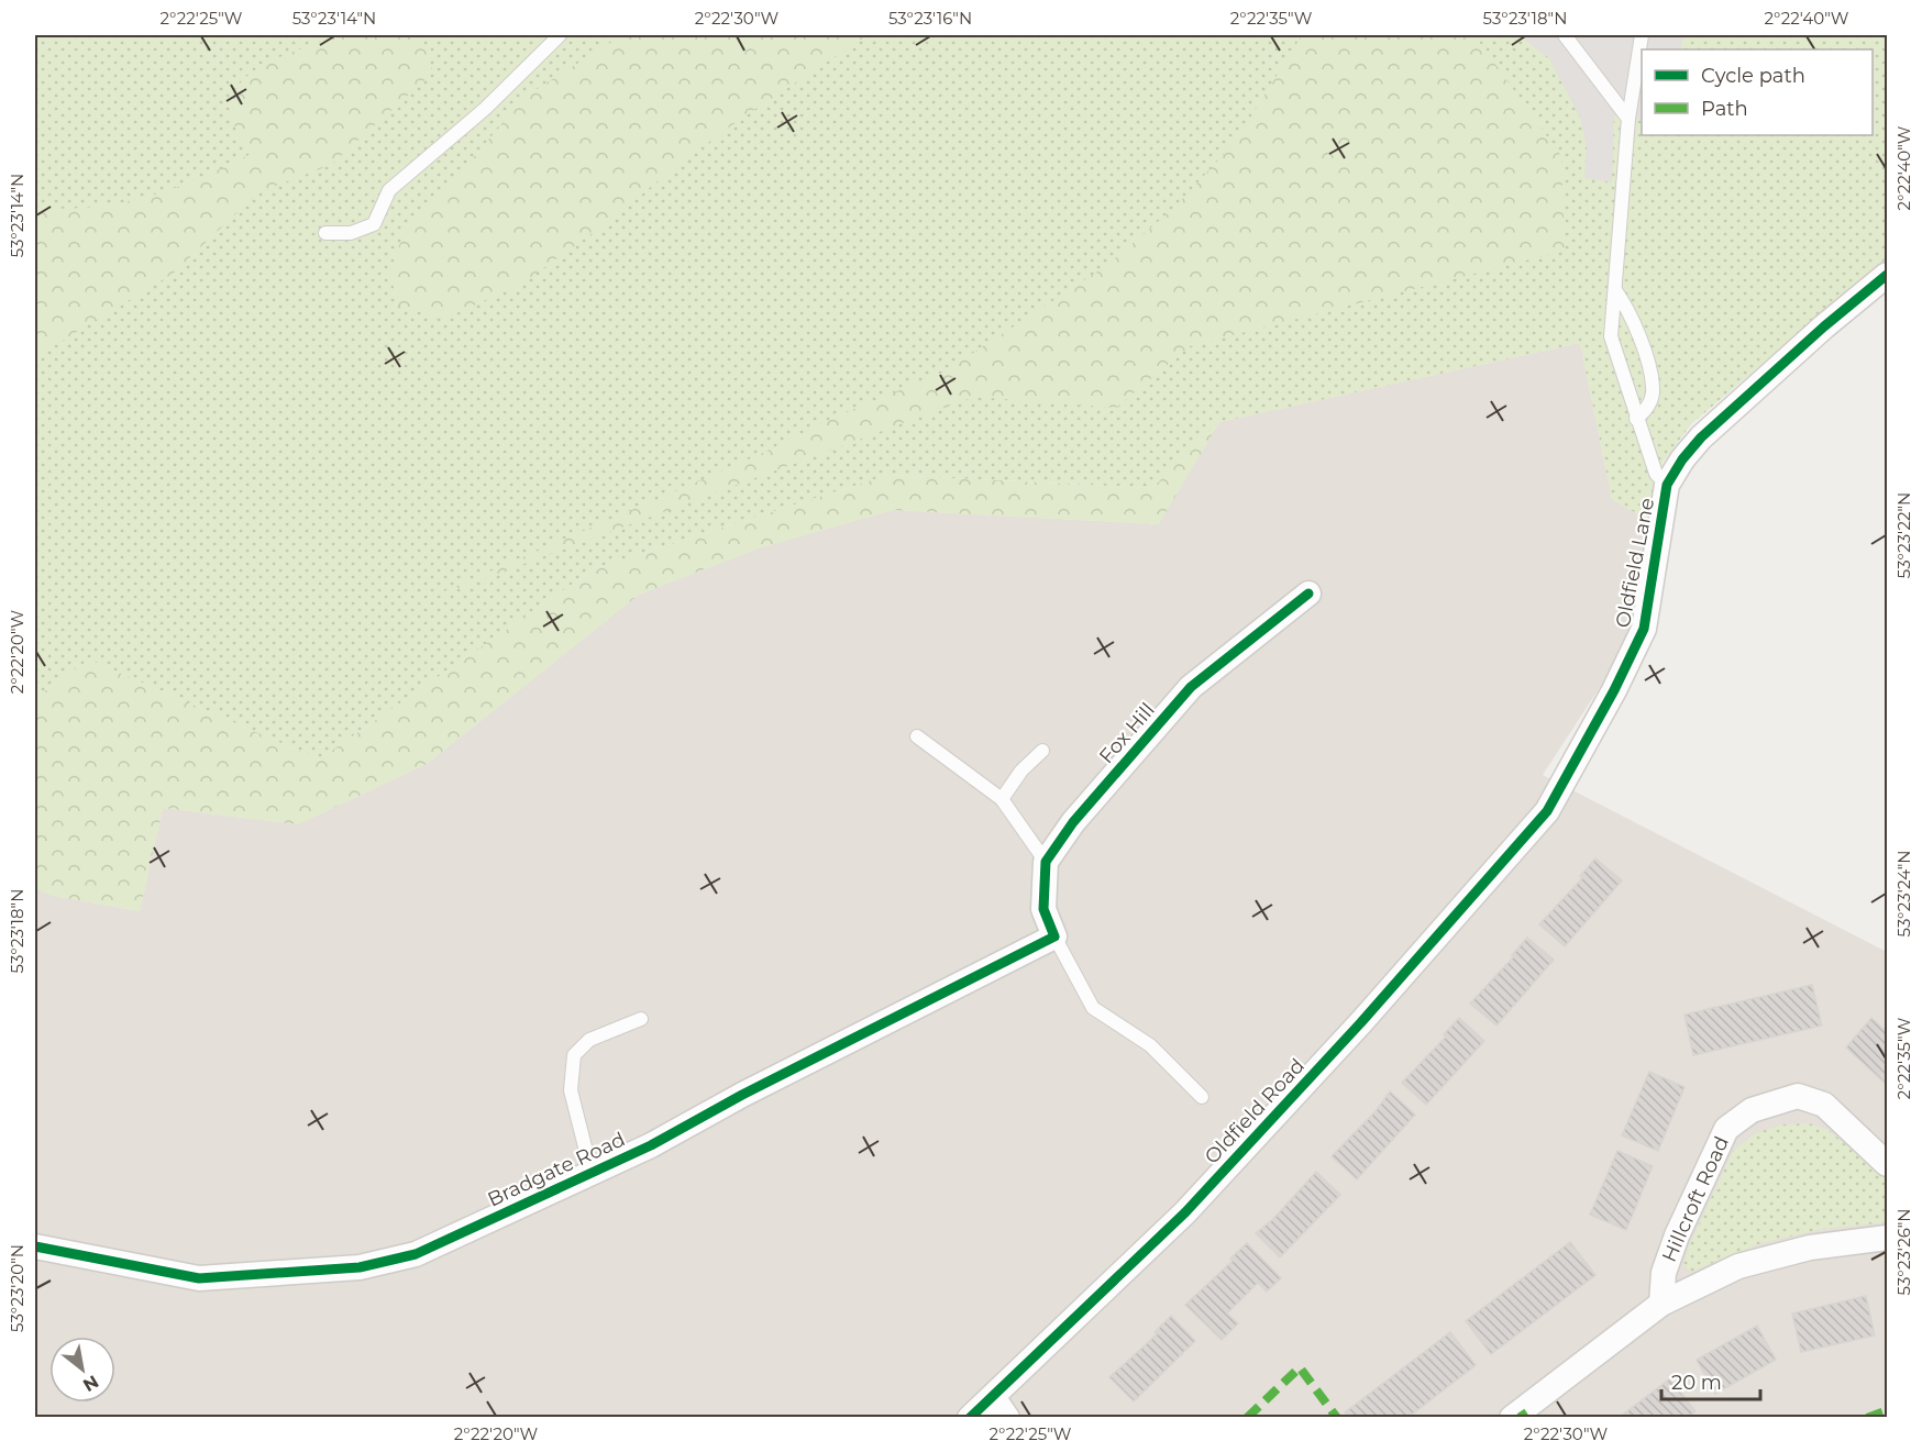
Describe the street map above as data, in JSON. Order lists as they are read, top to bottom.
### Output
{
  "streets": {
    "street": [
      "Oldfield Lane",
      "Fox Hill",
      "Oldfield Road",
      "Bradgate Road",
      "Hillcroft Road"
    ]
  },
  "crossings": [
    ["Oldfield Lane", "Oldfield Road"]
  ],
  "legend": ["Cycle path", "Path"],
  "scale_bar": "20 m",
  "north": "bottom right",
  "coordinates": [
    "2°22'25\"W",
    "53°23'14\"N",
    "2°22'30\"W",
    "53°23'16\"N",
    "2°22'35\"W",
    "53°23'18\"N",
    "2°22'40\"W",
    "53°23'22\"N",
    "2°22'20\"W",
    "53°23'24\"N",
    "53°23'26\"N",
    "53°23'20\"N"
  ]
}
